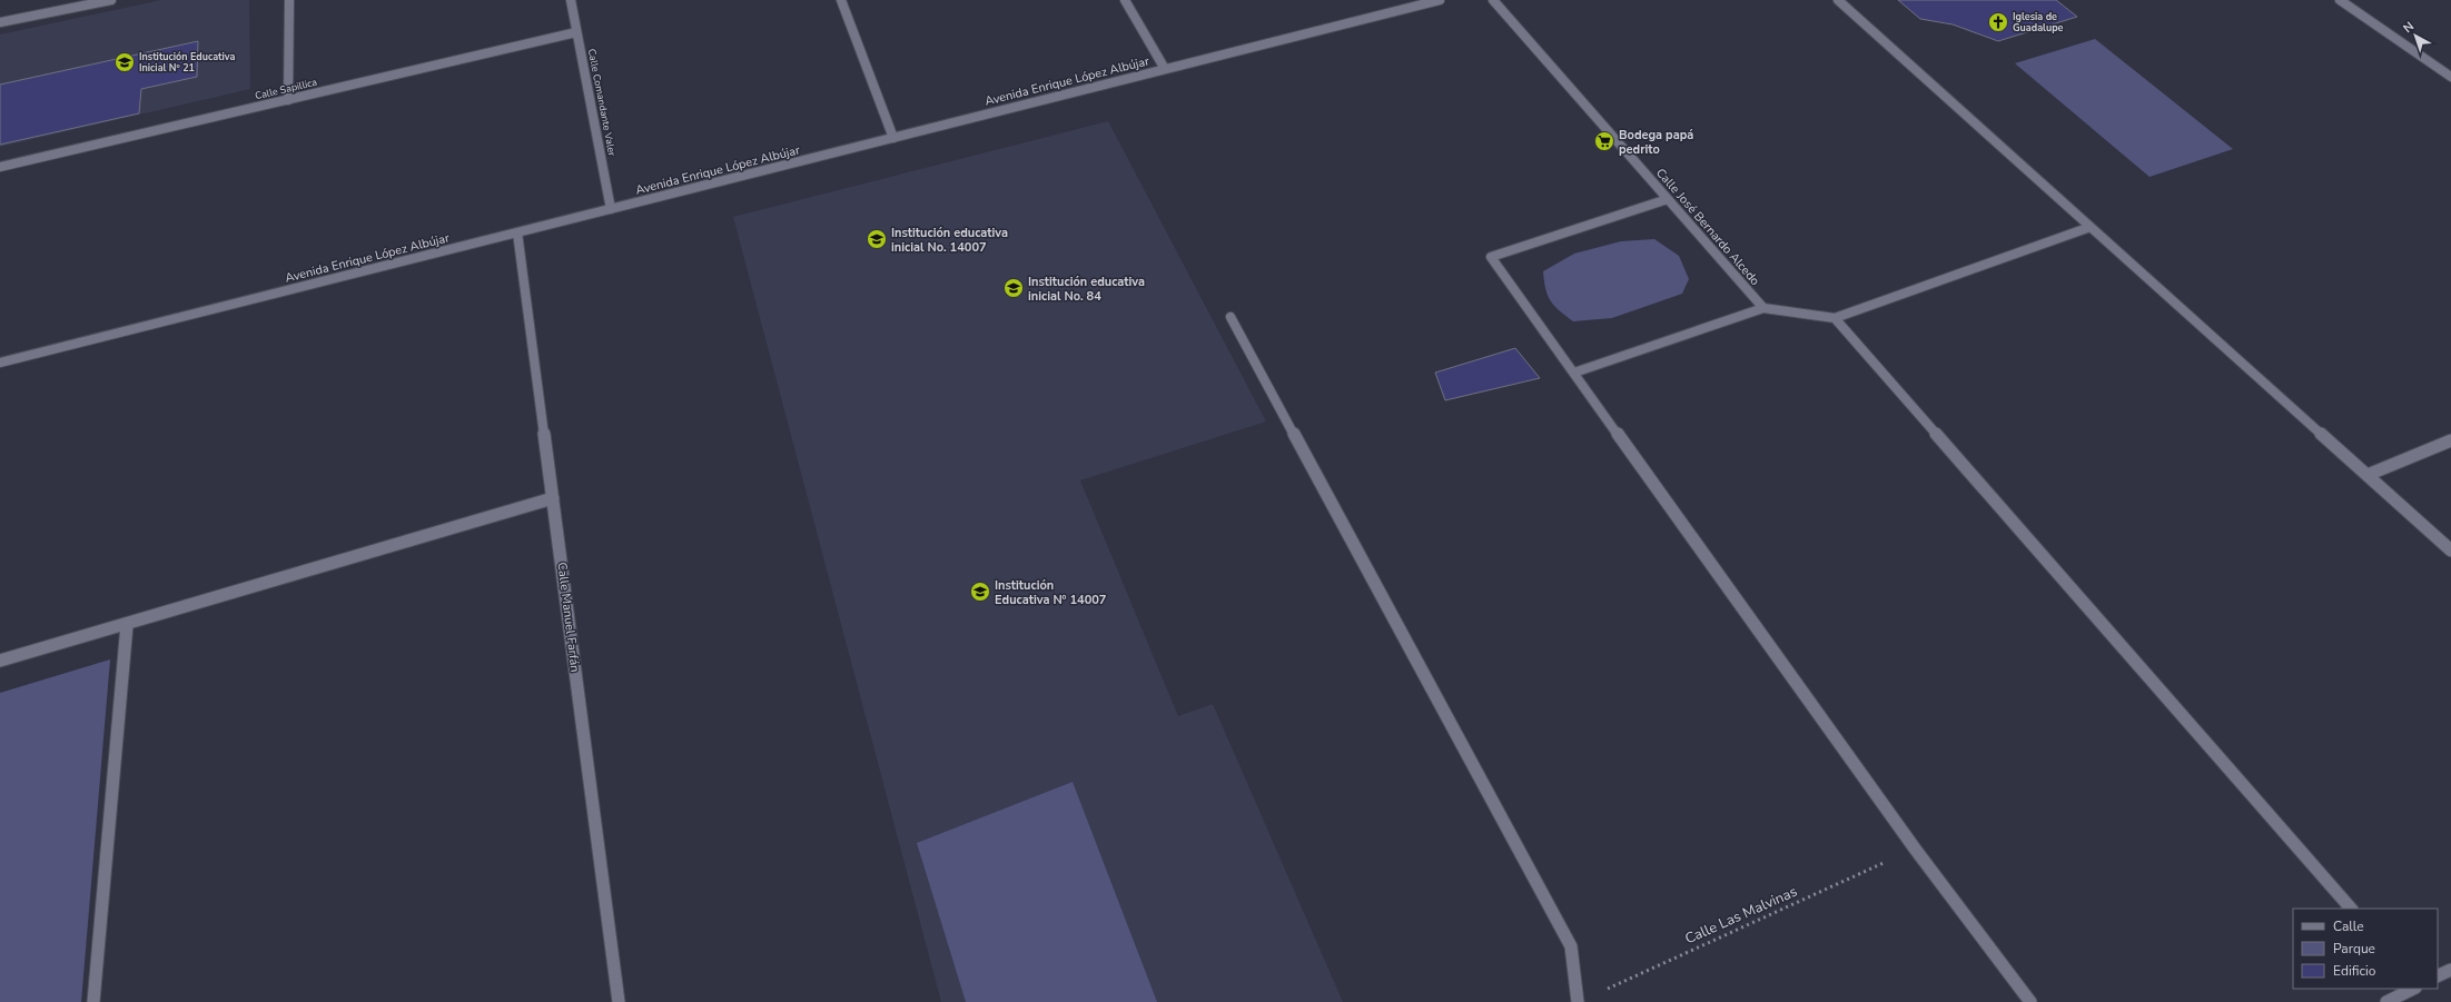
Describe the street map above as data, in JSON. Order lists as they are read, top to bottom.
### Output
{
  "streets": {
    "street": [
      "Avenida Enrique López Albújar",
      "Calle Sapillica",
      "Calle Comandante Valer",
      "Calle José Bernardo Alcedo",
      "Calle Manuel Farfán"
    ],
    "path": ["Calle Las Malvinas"]
  },
  "crossings": [
    ["Avenida Enrique López Albújar", "Calle Comandante Valer"],
    ["Avenida Enrique López Albújar", "Calle Manuel Farfán"],
    ["Calle Sapillica", "Calle Comandante Valer"]
  ],
  "places": {
    "church": ["Iglesia de Guadalupe"],
    "school or university": [
      "Institución Educativa Inicial Nº 21",
      "Institución educativa inicial No. 14007",
      "Institución educativa inicial No. 84",
      "Institución Educativa Nº 14007"
    ],
    "supermarket": ["Bodega papá pedrito"]
  },
  "legend": ["Calle", "Parque", "Edificio"],
  "north": "top left"
}
